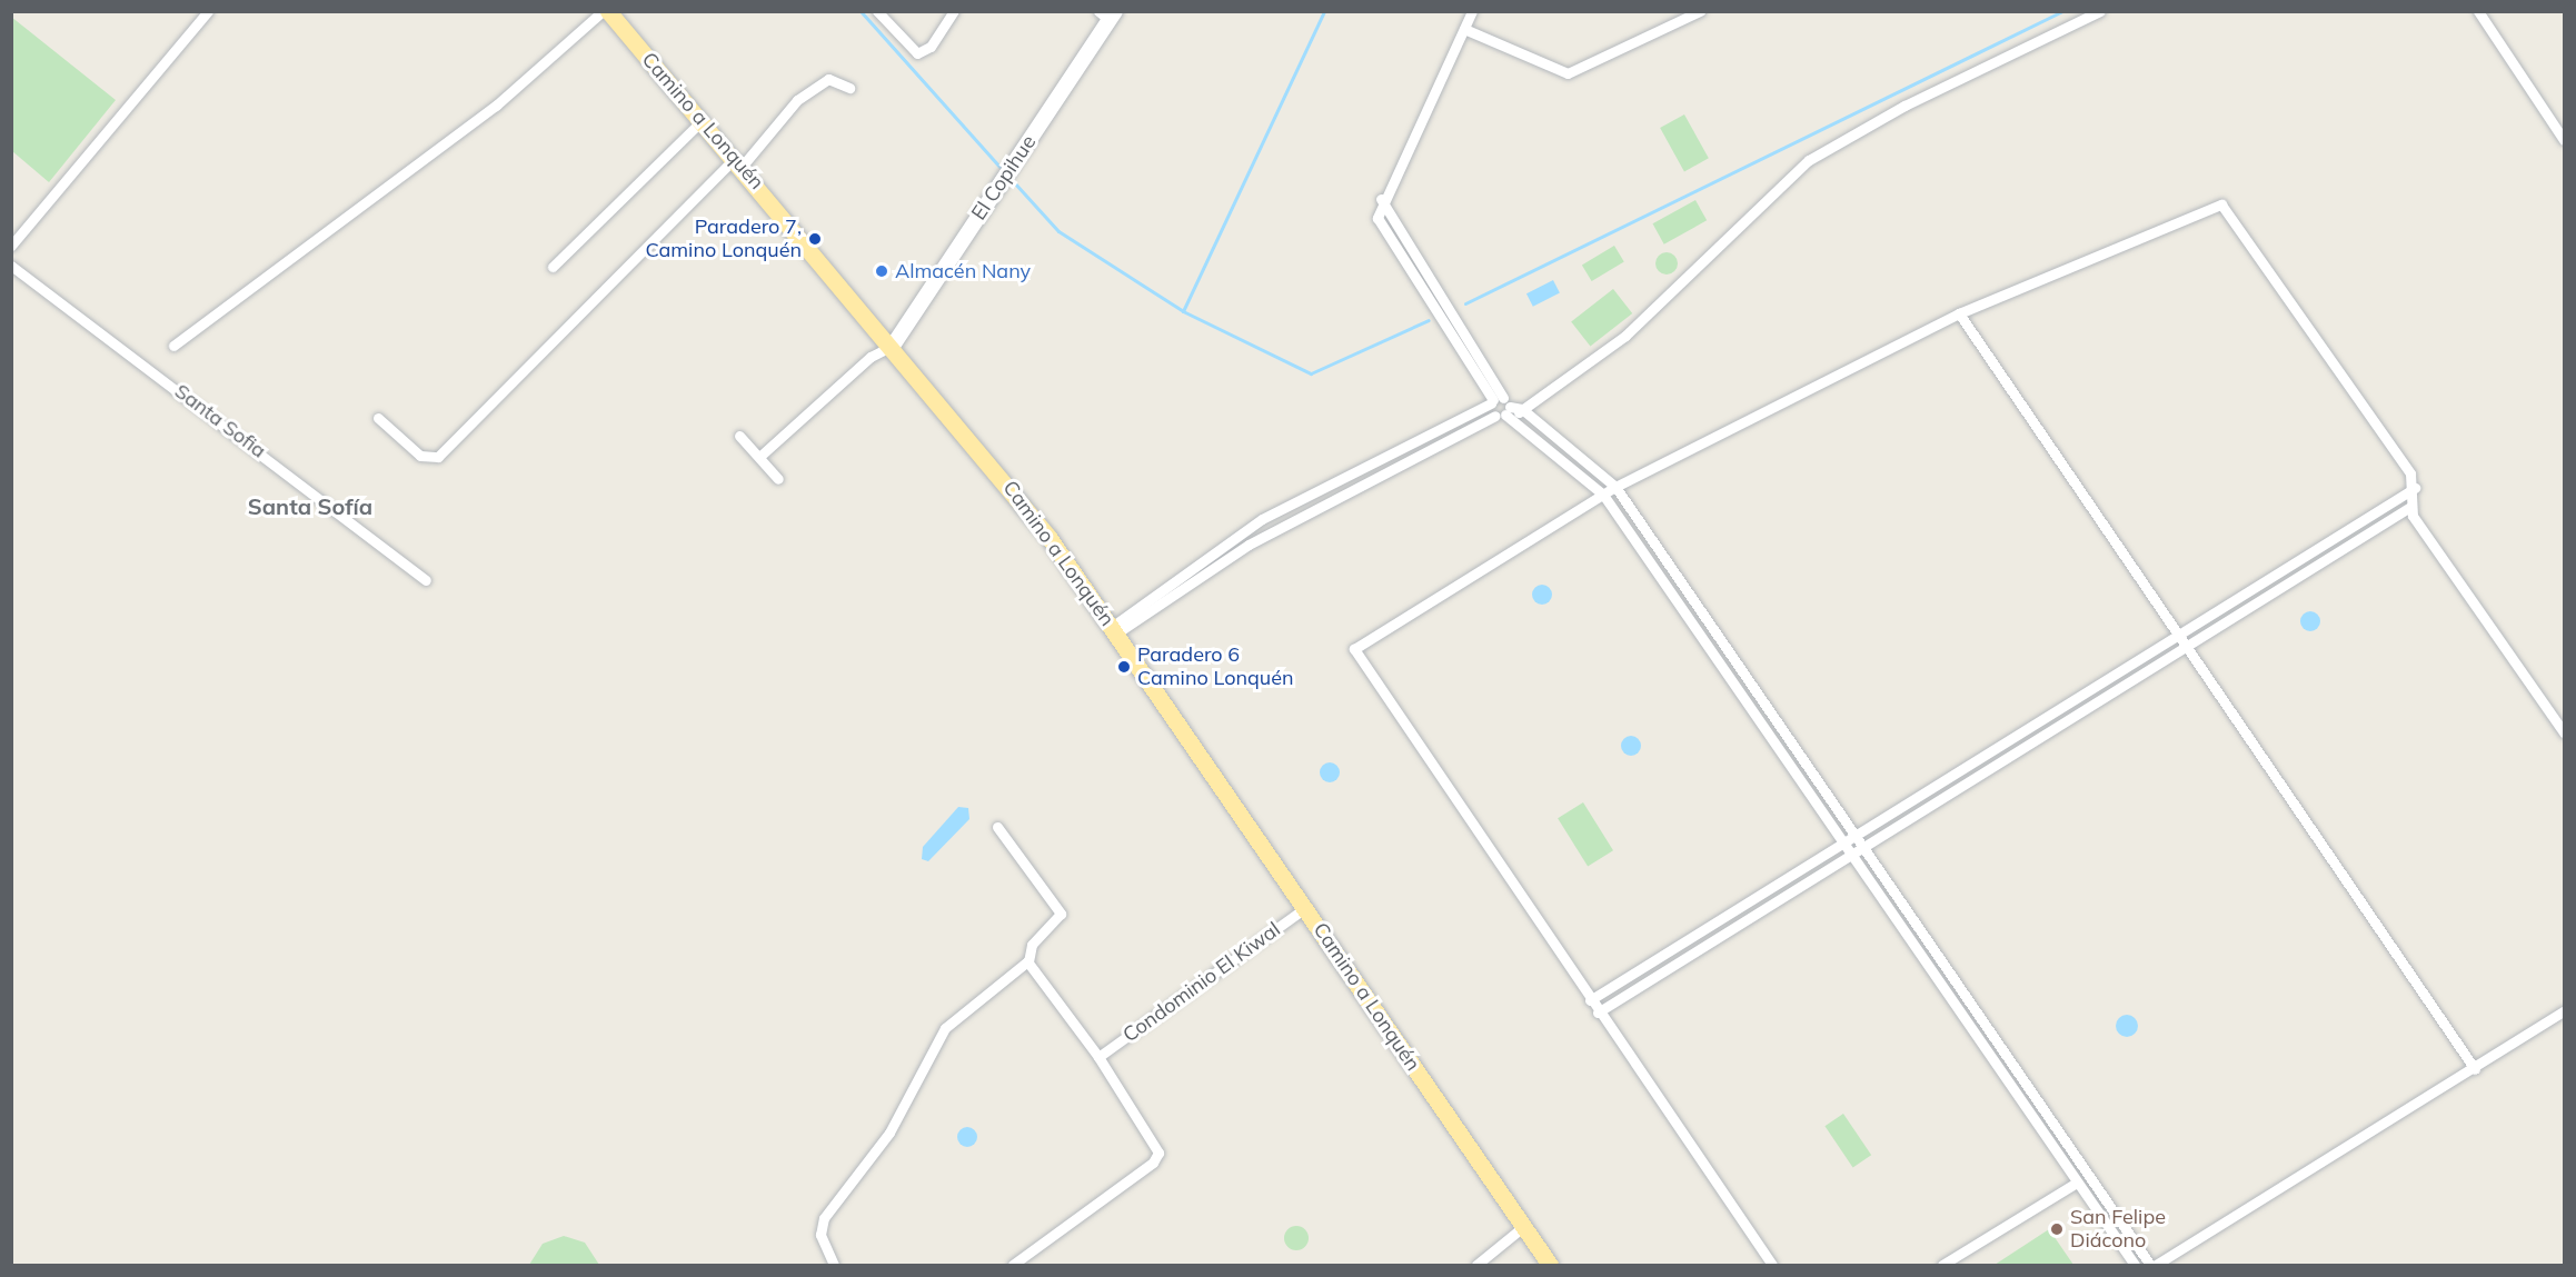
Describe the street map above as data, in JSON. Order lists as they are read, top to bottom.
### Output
{
  "streets": {
    "main road": ["Camino a Lonquén", "El Copihue"],
    "street": ["Santa Sofia", "Condominio El Kiwal"]
  },
  "crossings": [
    ["Camino a Lonquén", "El Copihue"],
    ["Camino a Lonquén", "Condominio El Kiwal"]
  ],
  "districts": ["Santa Sofía"],
  "places": [
    "Paradero 7, Camino Lonquén",
    "Almacén Nany",
    "Paradero 6 Camino Lonquén",
    "San Felipe Diácono"
  ]
}
